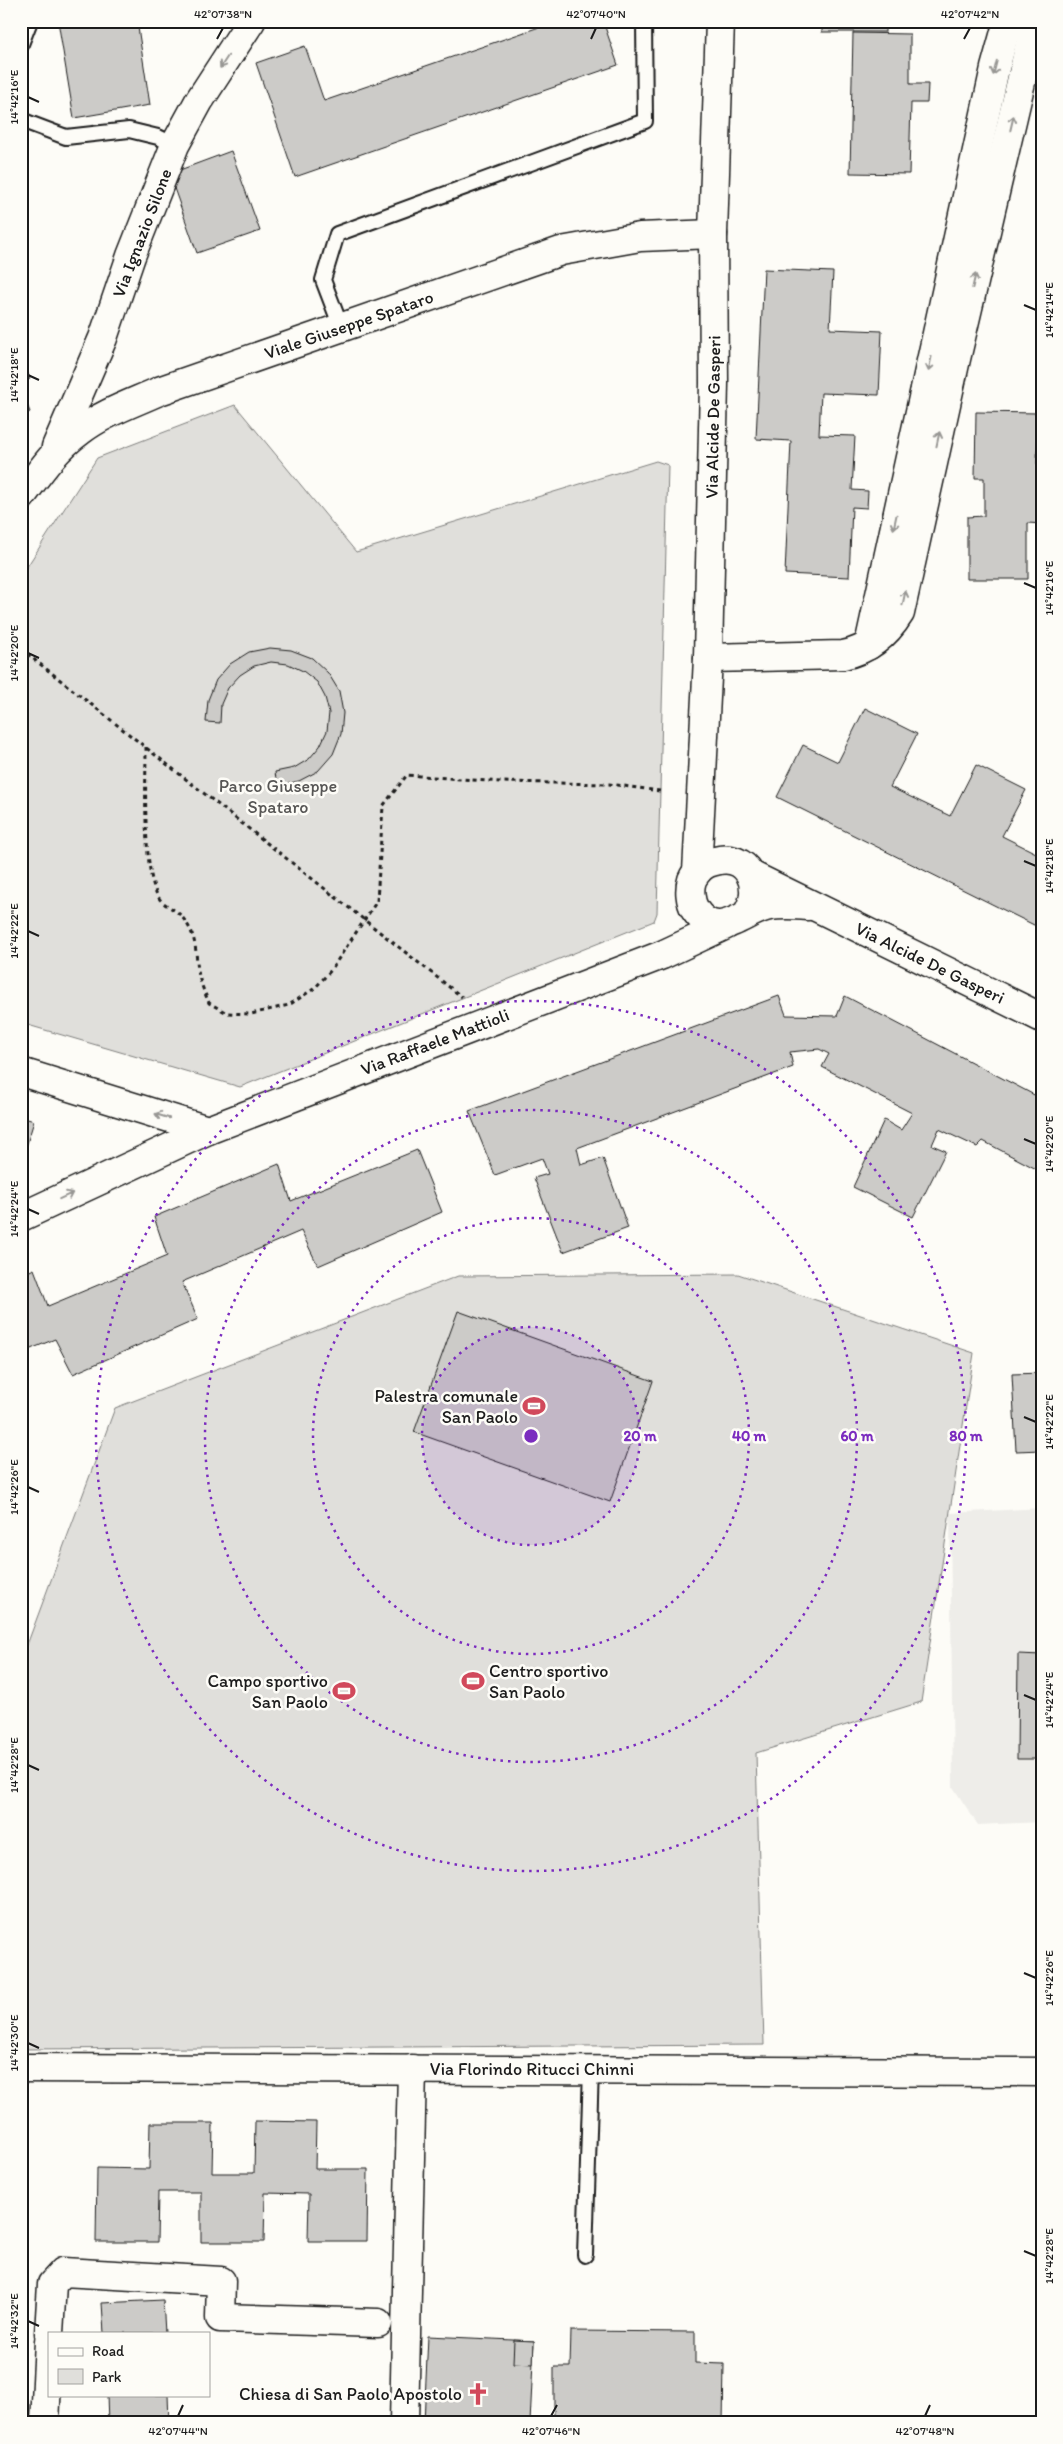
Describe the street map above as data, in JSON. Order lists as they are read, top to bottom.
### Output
{
  "streets": {
    "street": [
      "Via Ignazio Silone",
      "Viale Giuseppe Spataro",
      "Via Alcide De Gasperi",
      "Via Raffaele Mattioli",
      "Via Florindo Ritucci Chinni"
    ]
  },
  "crossings": [
    ["Via Ignazio Silone", "Viale Giuseppe Spataro"],
    ["Viale Giuseppe Spataro", "Via Alcide De Gasperi"],
    ["Via Alcide De Gasperi", "Via Raffaele Mattioli"]
  ],
  "parks": ["Parco Giuseppe Spataro"],
  "places": {
    "sports": ["Palestra comunale San Paolo", "Centro sportivo San Paolo", "Campo sportivo San Paolo"],
    "church": ["Chiesa di San Paolo Apostolo"]
  },
  "legend": ["Road", "Park"],
  "coordinates": [
    "42°07'38\"N",
    "42°07'40\"N",
    "42°07'42\"N",
    "14°42'16\"E",
    "14°42'14\"E",
    "14°42'18\"E",
    "14°42'20\"E",
    "14°42'22\"E",
    "14°42'24\"E",
    "14°42'26\"E",
    "14°42'28\"E",
    "14°42'30\"E",
    "14°42'32\"E",
    "42°07'44\"N",
    "42°07'46\"N",
    "42°07'48\"N"
  ],
  "rings": [
    "20 m",
    "40 m",
    "60 m",
    "80 m"
  ]
}
